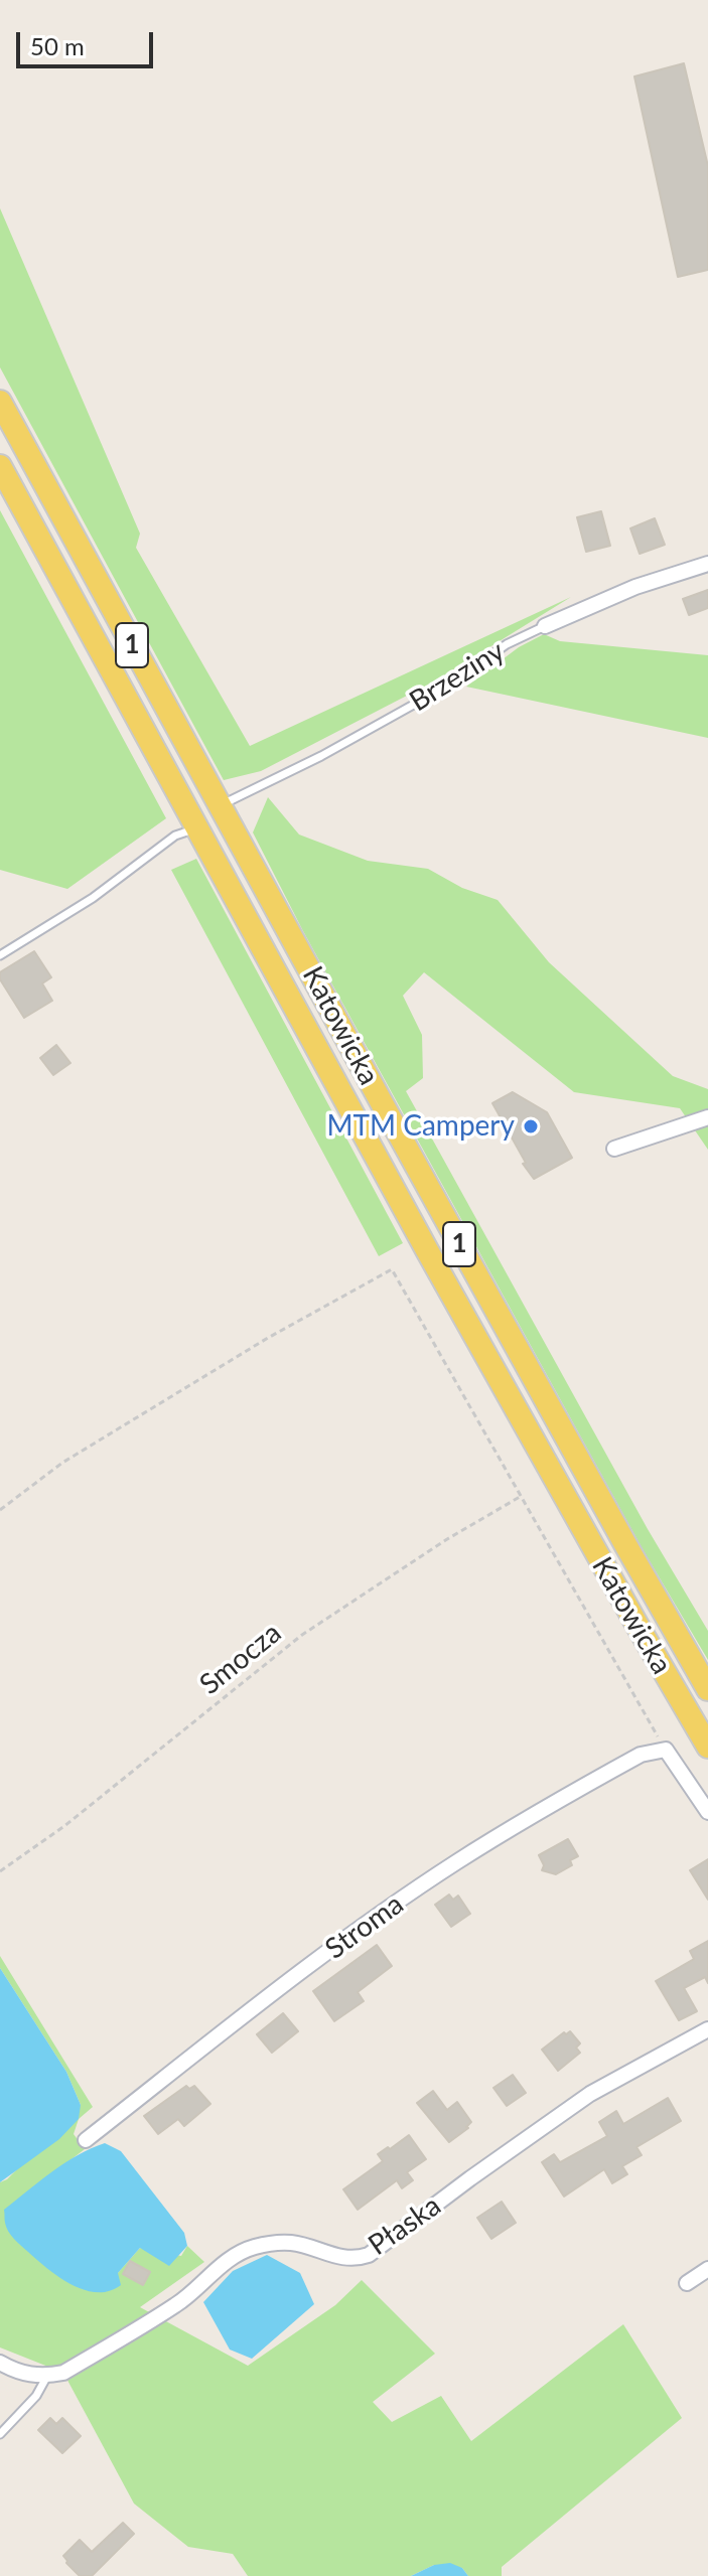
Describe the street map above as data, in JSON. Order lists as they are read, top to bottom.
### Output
{
  "streets": {
    "main road": ["1", "Katowicka"],
    "street": ["Brzeziny", "Stroma", "Płaska"],
    "path": ["Smocza"]
  },
  "crossings": [
    ["Brzeziny", "Katowicka"]
  ],
  "places": ["MTM Campery"],
  "scale_bar": "50 m"
}
